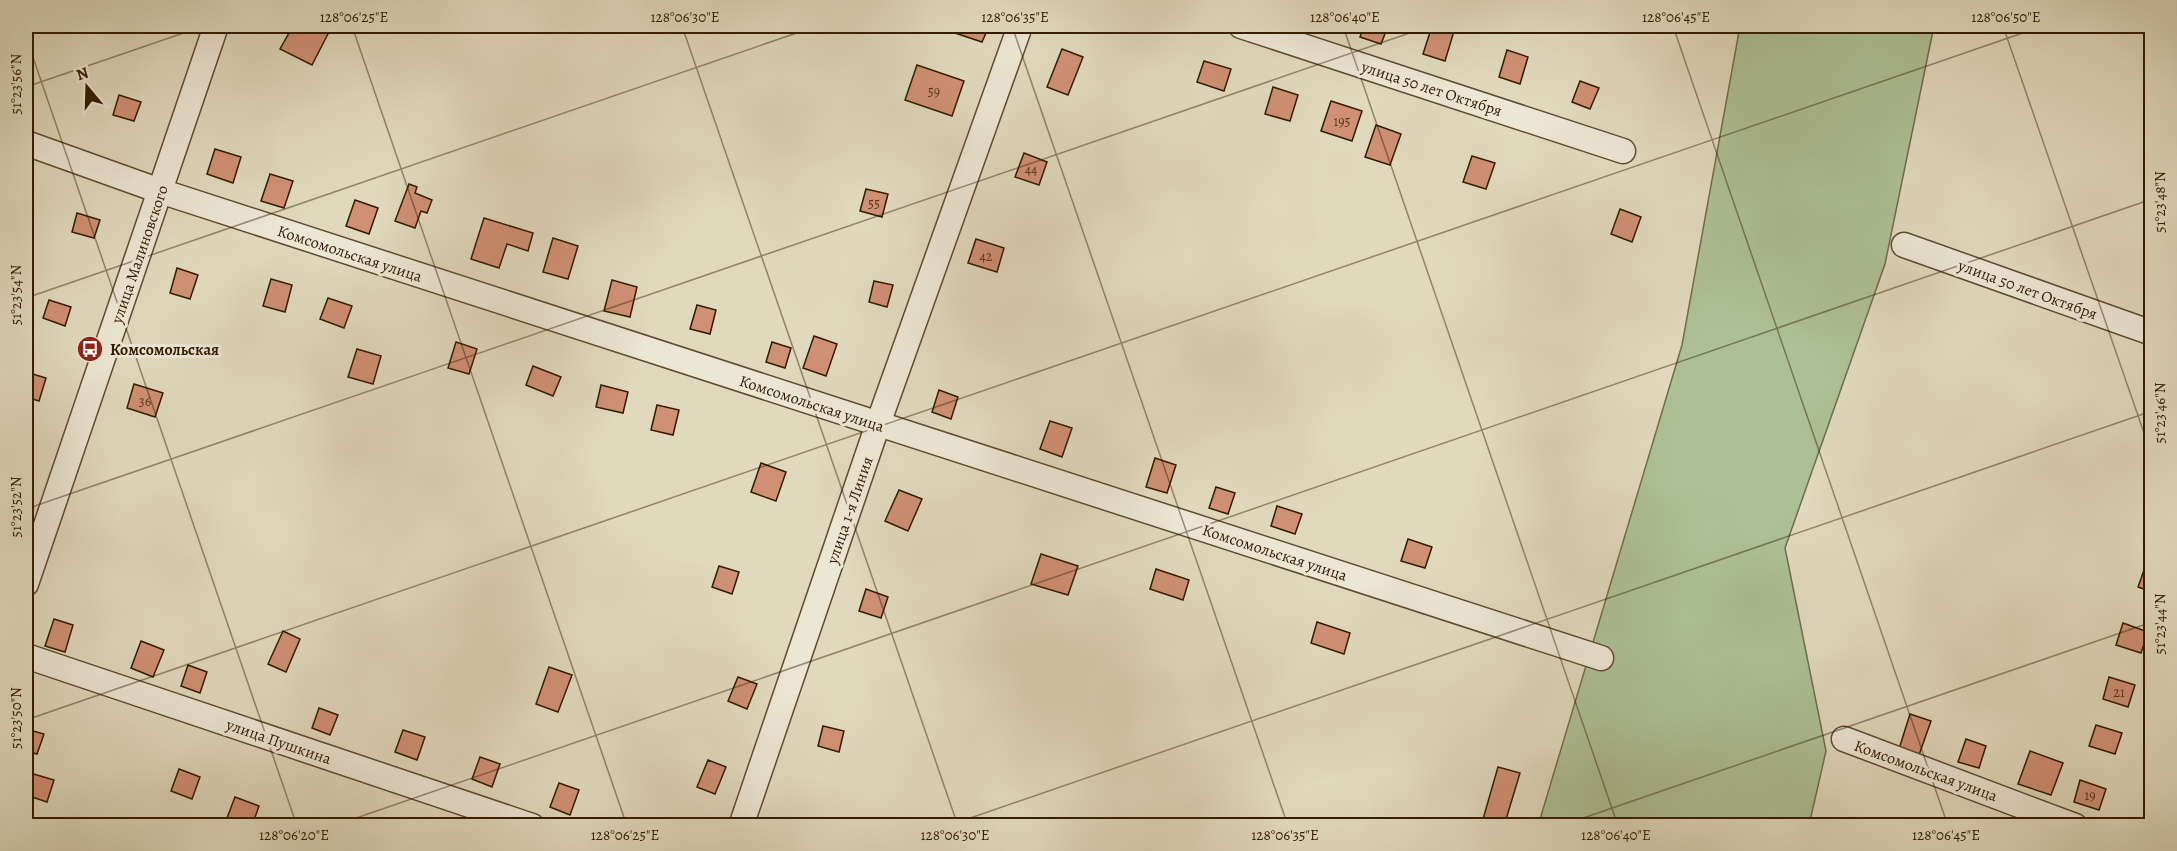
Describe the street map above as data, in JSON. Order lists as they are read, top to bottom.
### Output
{
  "streets": {
    "street": [
      "улица 50 лет Октября",
      "Комсомольская улица",
      "улица Малиновского",
      "улица 1-я Линия",
      "улица Пушкина"
    ]
  },
  "crossings": [
    ["Комсомольская улица", "улица Малиновского"],
    ["Комсомольская улица", "улица 1-я Линия"]
  ],
  "places": {
    "bus stop": ["Комсомольская"]
  },
  "house_numbers": [
    "59",
    "195",
    "44",
    "55",
    "42",
    "36",
    "21",
    "19"
  ],
  "north": "top",
  "coordinates": [
    "128°06'25\"E",
    "128°06'30\"E",
    "128°06'35\"E",
    "128°06'40\"E",
    "128°06'45\"E",
    "128°06'50\"E",
    "51°23'56\"N",
    "51°23'48\"N",
    "51°23'54\"N",
    "51°23'46\"N",
    "51°23'52\"N",
    "51°23'44\"N",
    "51°23'50\"N",
    "128°06'20\"E"
  ]
}
